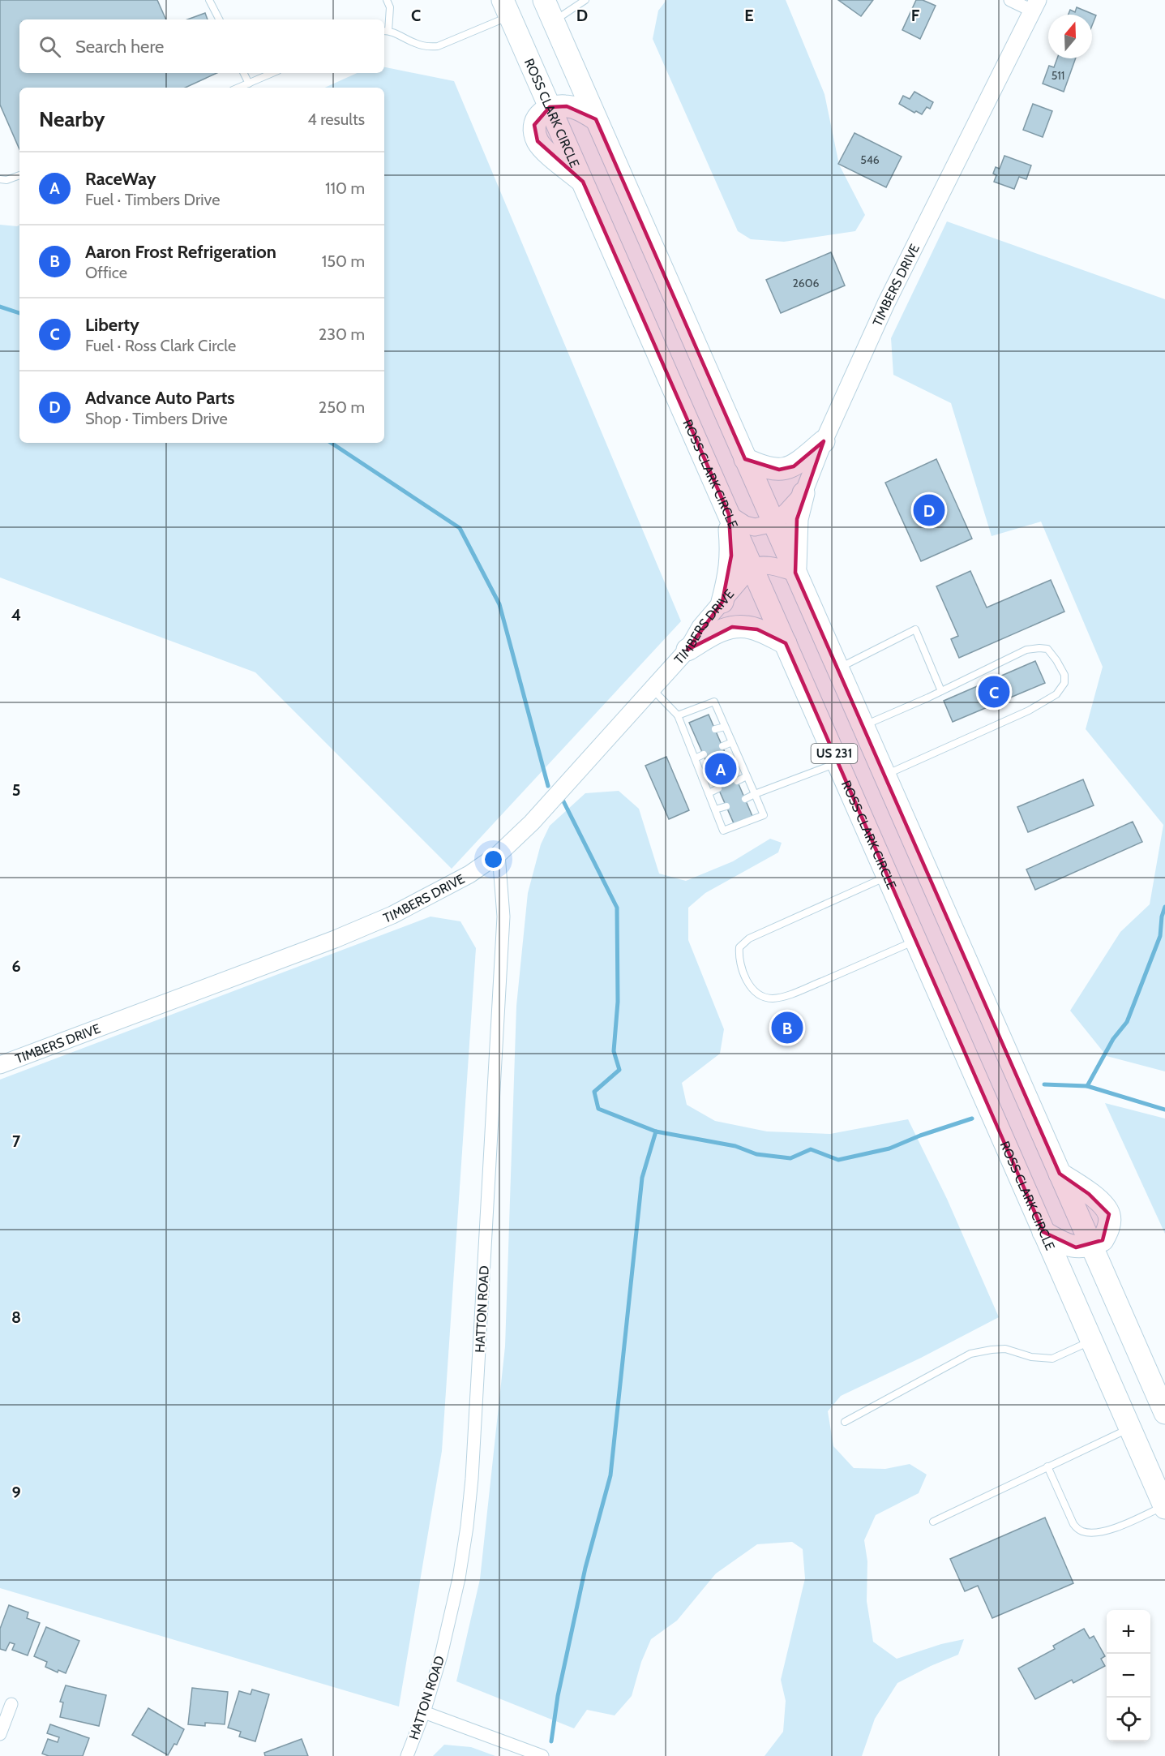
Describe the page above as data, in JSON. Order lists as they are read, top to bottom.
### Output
{
  "streets": {
    "highway": ["ROSS CLARK CIRCLE", "US 231"],
    "street": ["TIMBERS DRIVE", "HATTON ROAD"]
  },
  "crossings": [
    ["ROSS CLARK CIRCLE", "TIMBERS DRIVE"],
    ["TIMBERS DRIVE", "US 231"],
    ["TIMBERS DRIVE", "HATTON ROAD"]
  ],
  "house_numbers": ["511", "546", "2606"],
  "north": "top",
  "page": {
    "search": "Search here",
    "heading": ["Nearby", "4 results"],
    "list": [
      {
        "mark": "A",
        "name": "RaceWay",
        "note": "Fuel · Timbers Drive",
        "value": "110 m"
      },
      {
        "mark": "B",
        "name": "Aaron Frost Refrigeration",
        "note": "Office",
        "value": "150 m"
      },
      {
        "mark": "C",
        "name": "Liberty",
        "note": "Fuel · Ross Clark Circle",
        "value": "230 m"
      },
      {
        "mark": "D",
        "name": "Advance Auto Parts",
        "note": "Shop · Timbers Drive",
        "value": "250 m"
      }
    ],
    "pins": [
      "D",
      "C",
      "A",
      "B"
    ],
    "map_buttons": ["+", "−"]
  },
  "grid": {
    "columns": [
      "C",
      "D",
      "E",
      "F"
    ],
    "rows": [
      "4",
      "5",
      "6",
      "7",
      "8",
      "9"
    ]
  }
}
